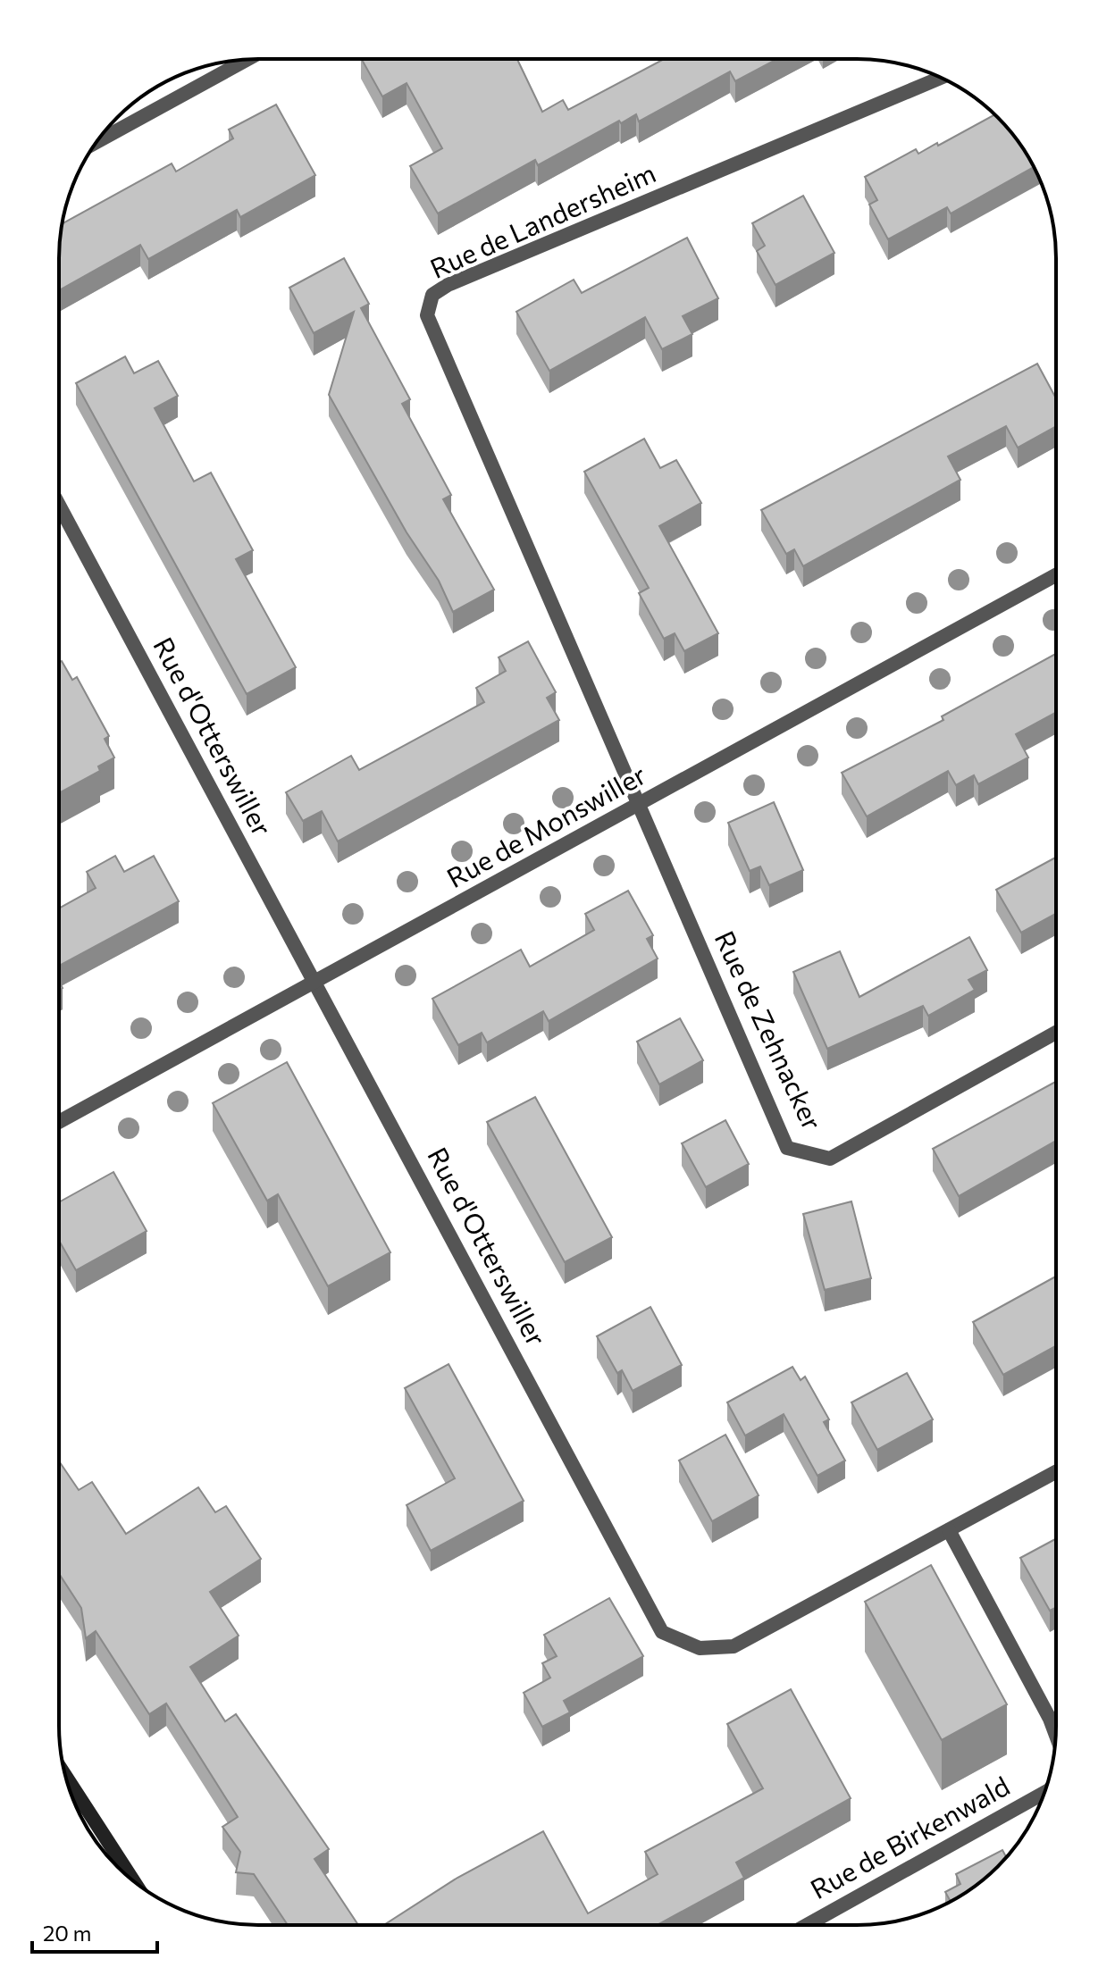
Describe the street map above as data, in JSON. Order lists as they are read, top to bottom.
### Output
{
  "streets": {
    "street": [
      "Rue de Landersheim",
      "Rue d'Otterswiller",
      "Rue de Monswiller",
      "Rue de Zehnacker",
      "Rue de Birkenwald"
    ]
  },
  "crossings": [
    ["Rue de Landersheim", "Rue de Monswiller"],
    ["Rue de Landersheim", "Rue de Zehnacker"],
    ["Rue d'Otterswiller", "Rue de Monswiller"],
    ["Rue de Monswiller", "Rue de Zehnacker"]
  ],
  "scale_bar": "20 m"
}
